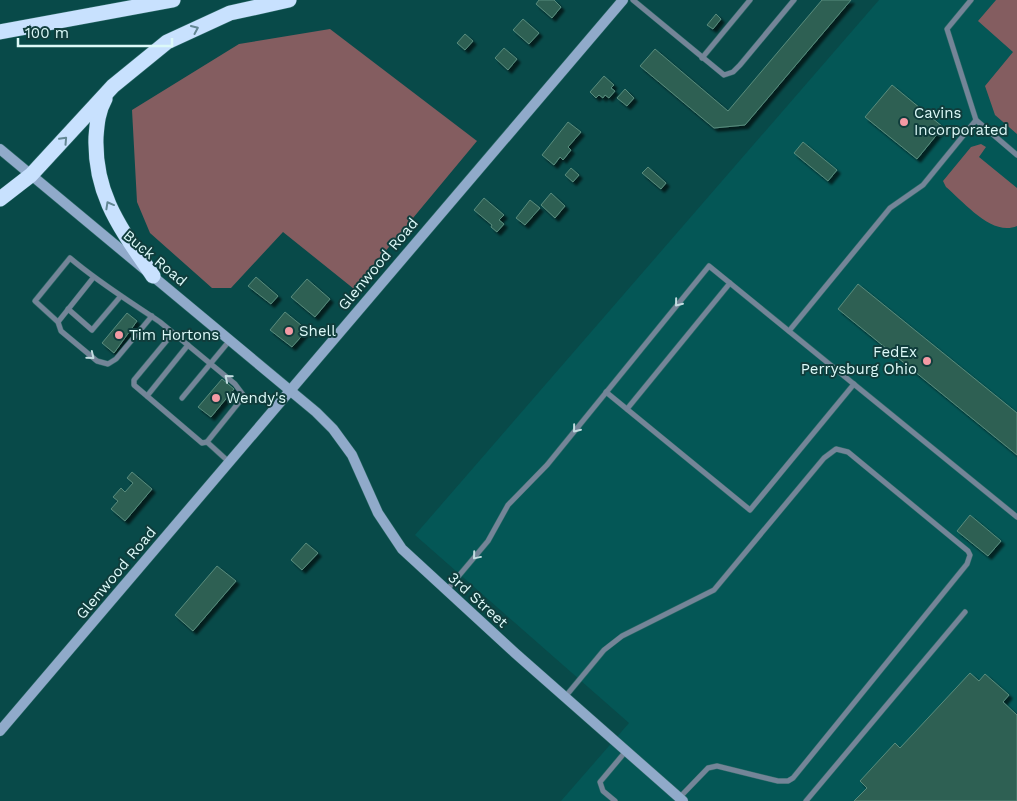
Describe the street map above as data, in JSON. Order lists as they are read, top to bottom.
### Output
{
  "streets": {
    "street": ["Buck Road", "Glenwood Road", "3rd Street"]
  },
  "crossings": [
    ["Buck Road", "Glenwood Road"],
    ["Buck Road", "3rd Street"],
    ["Glenwood Road", "3rd Street"]
  ],
  "places": [
    "Cavins Incorporated",
    "Shell",
    "Tim Hortons",
    "FedEx Perrysburg Ohio",
    "Wendy's"
  ],
  "scale_bar": "100 m"
}
